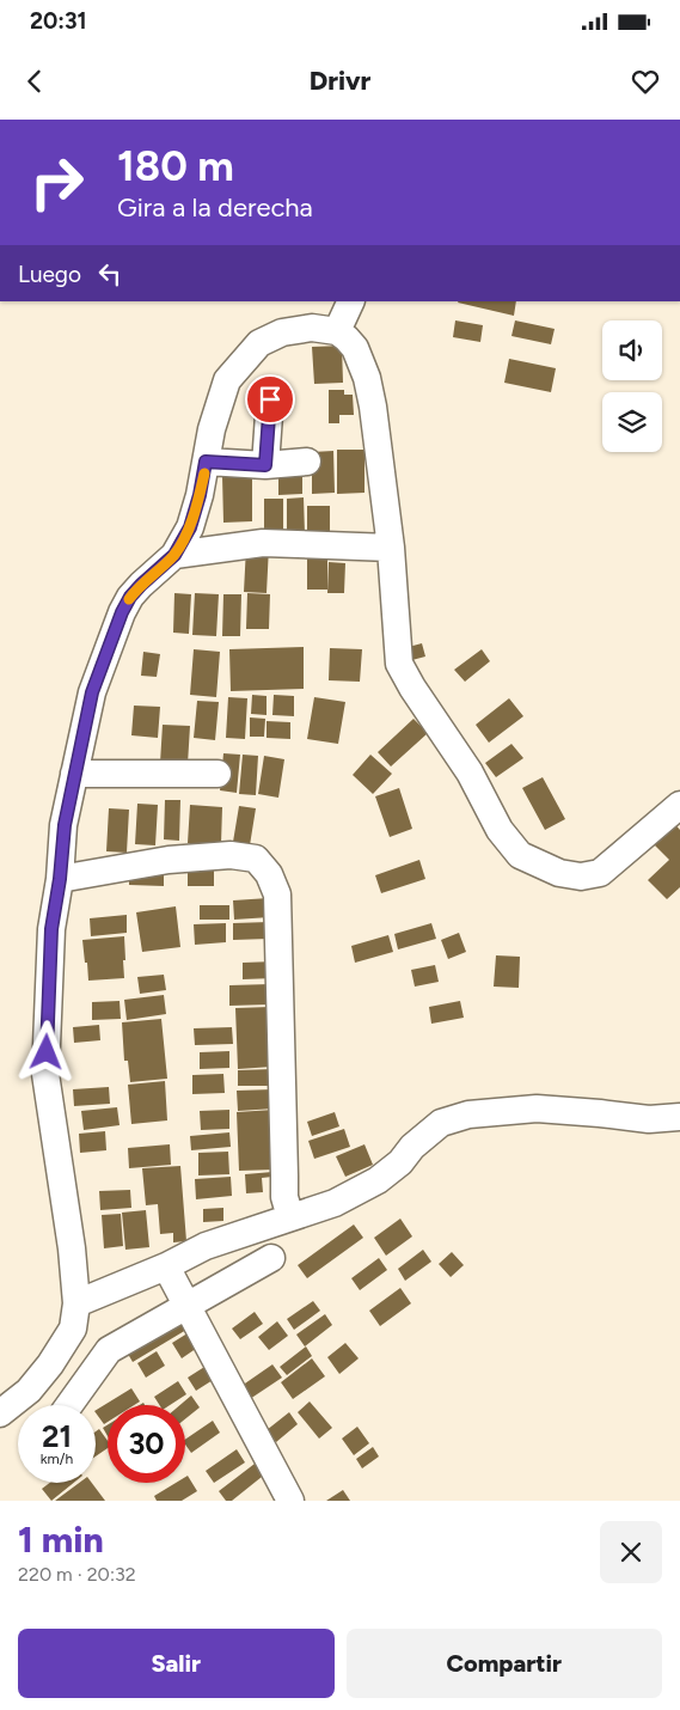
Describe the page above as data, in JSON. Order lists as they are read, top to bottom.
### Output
{
  "page": {
    "status": "20:31",
    "header": "Drivr",
    "turn": ["180 m", "Gira a la derecha"],
    "then": "Luego",
    "speed": "21 km/h",
    "limit": "30",
    "heading": ["1 min", "220 m · 20:32"],
    "buttons": ["Salir", "Compartir"]
  }
}
